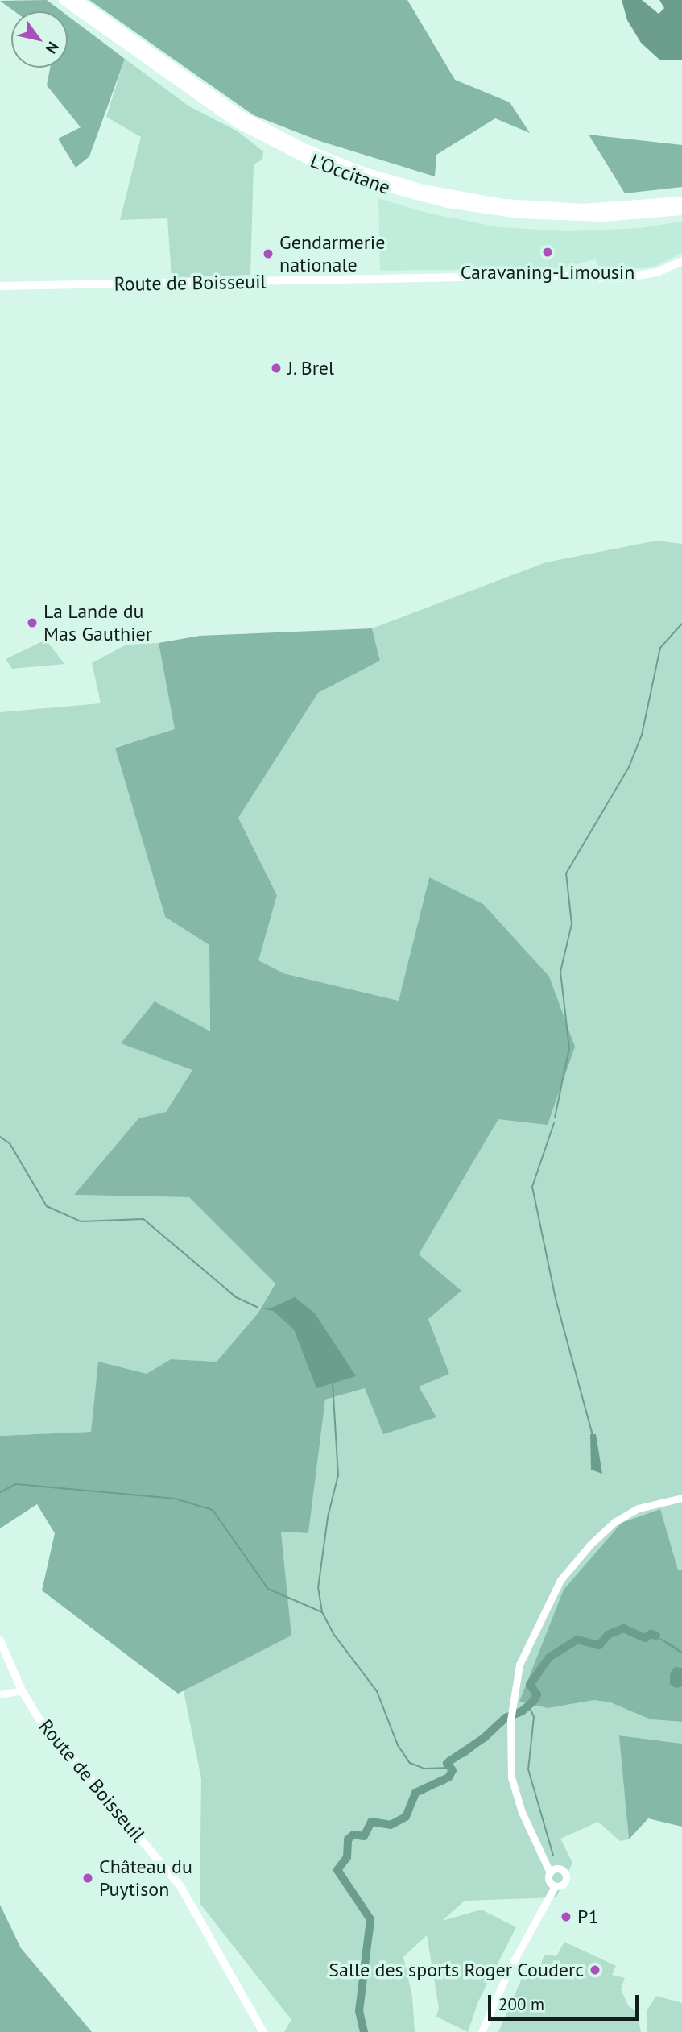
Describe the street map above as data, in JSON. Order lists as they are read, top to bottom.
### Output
{
  "streets": {
    "highway": ["L'Occitane"],
    "main road": ["Route de Boisseuil"]
  },
  "places": [
    "Caravaning-Limousin",
    "Gendarmerie nationale",
    "J. Brel",
    "La Lande du Mas Gauthier",
    "Château du Puytison",
    "P1",
    "Salle des sports Roger Couderc"
  ],
  "scale_bar": "200 m",
  "north": "bottom right"
}
